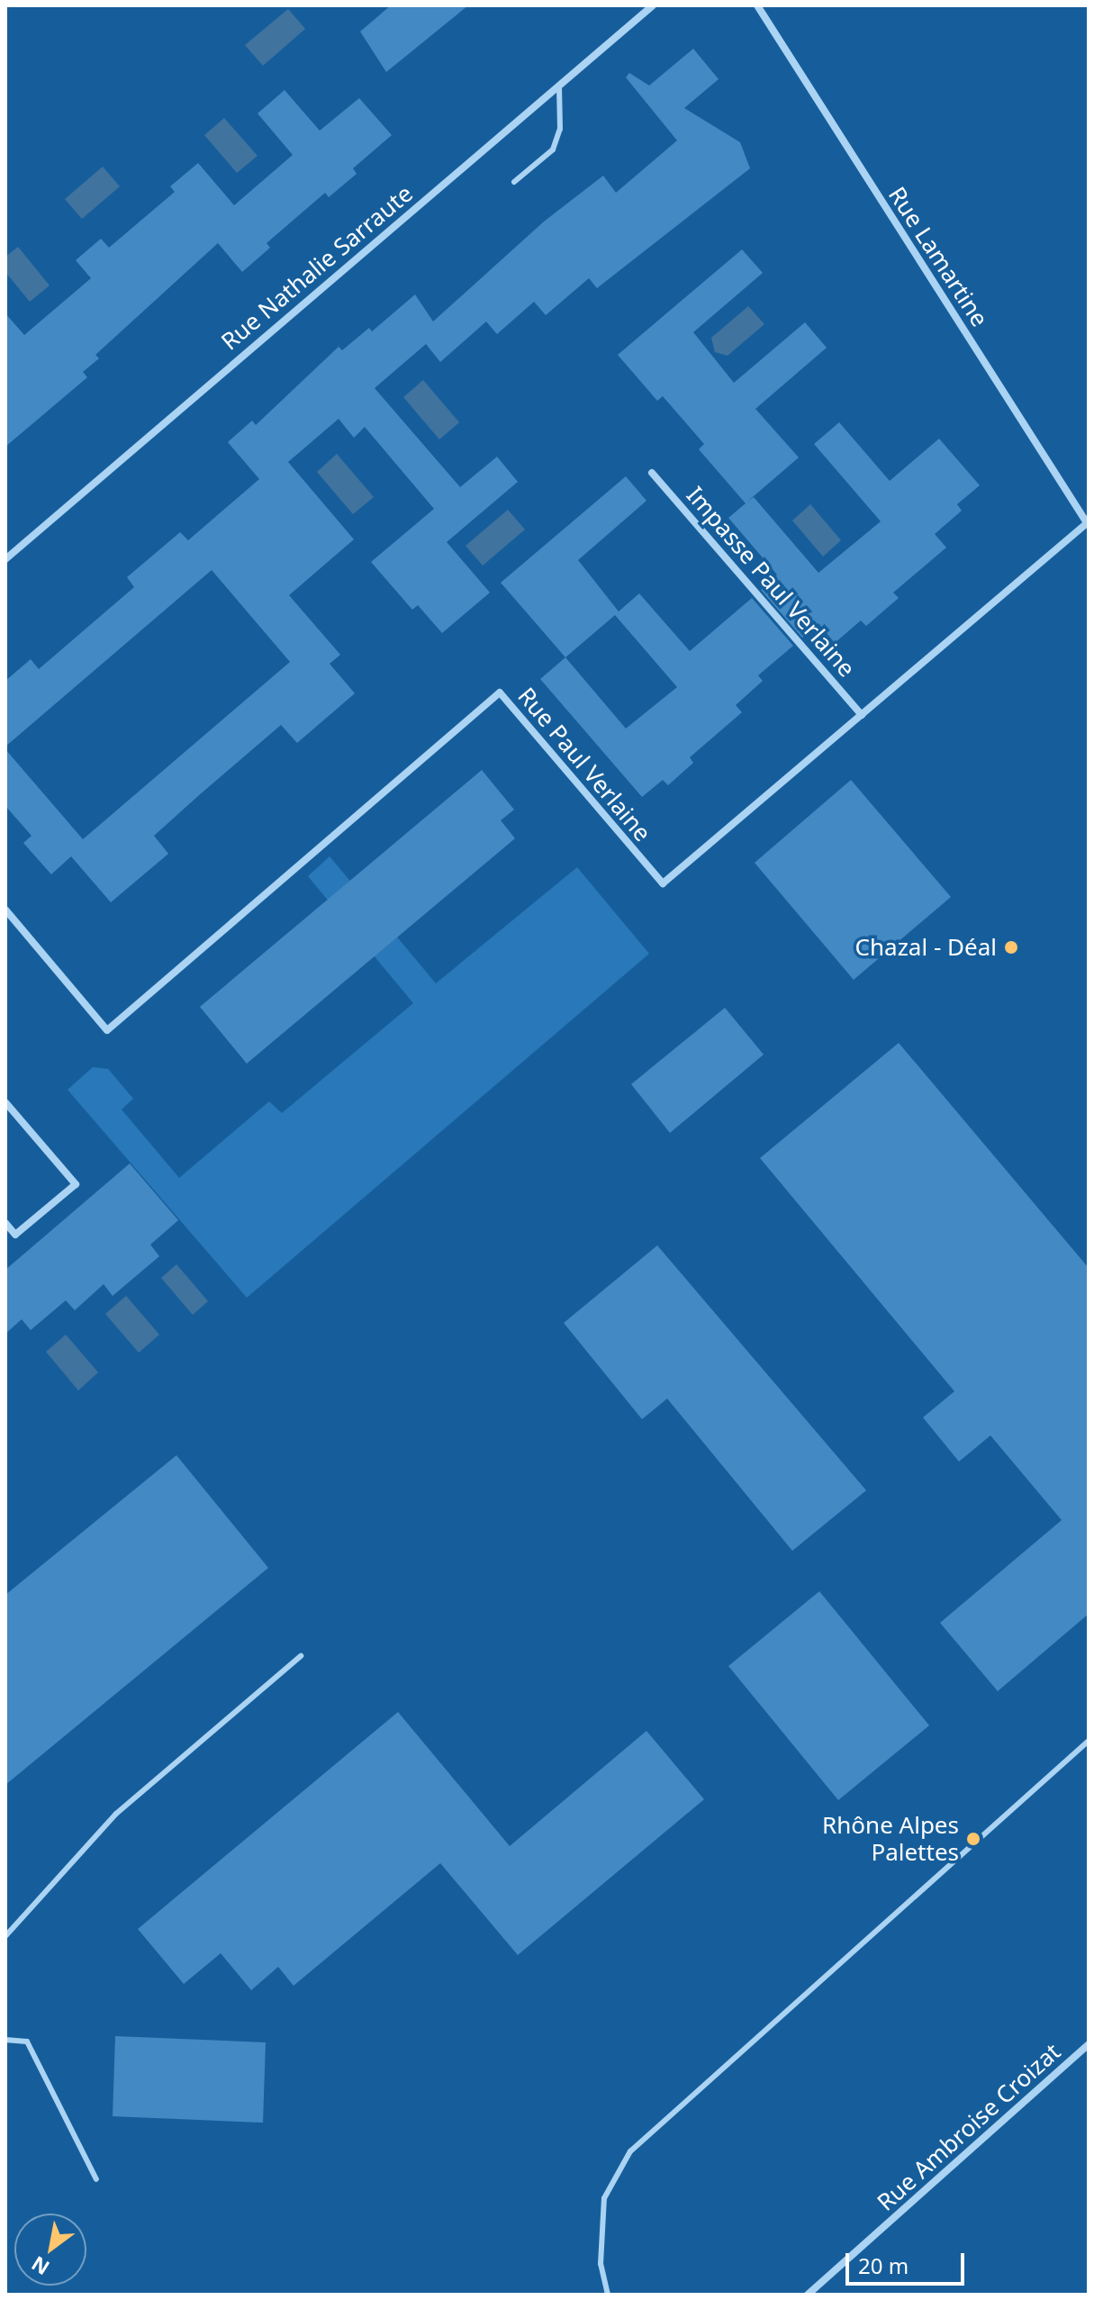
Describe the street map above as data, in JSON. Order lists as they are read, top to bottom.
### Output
{
  "streets": {
    "street": [
      "Rue Lamartine",
      "Rue Nathalie Sarraute",
      "Impasse Paul Verlaine",
      "Rue Paul Verlaine",
      "Rue Ambroise Croizat"
    ]
  },
  "crossings": [
    ["Rue Lamartine", "Rue Paul Verlaine"],
    ["Impasse Paul Verlaine", "Rue Paul Verlaine"]
  ],
  "places": ["Chazal - Déal", "Rhône Alpes Palettes"],
  "scale_bar": "20 m",
  "north": "bottom left"
}
